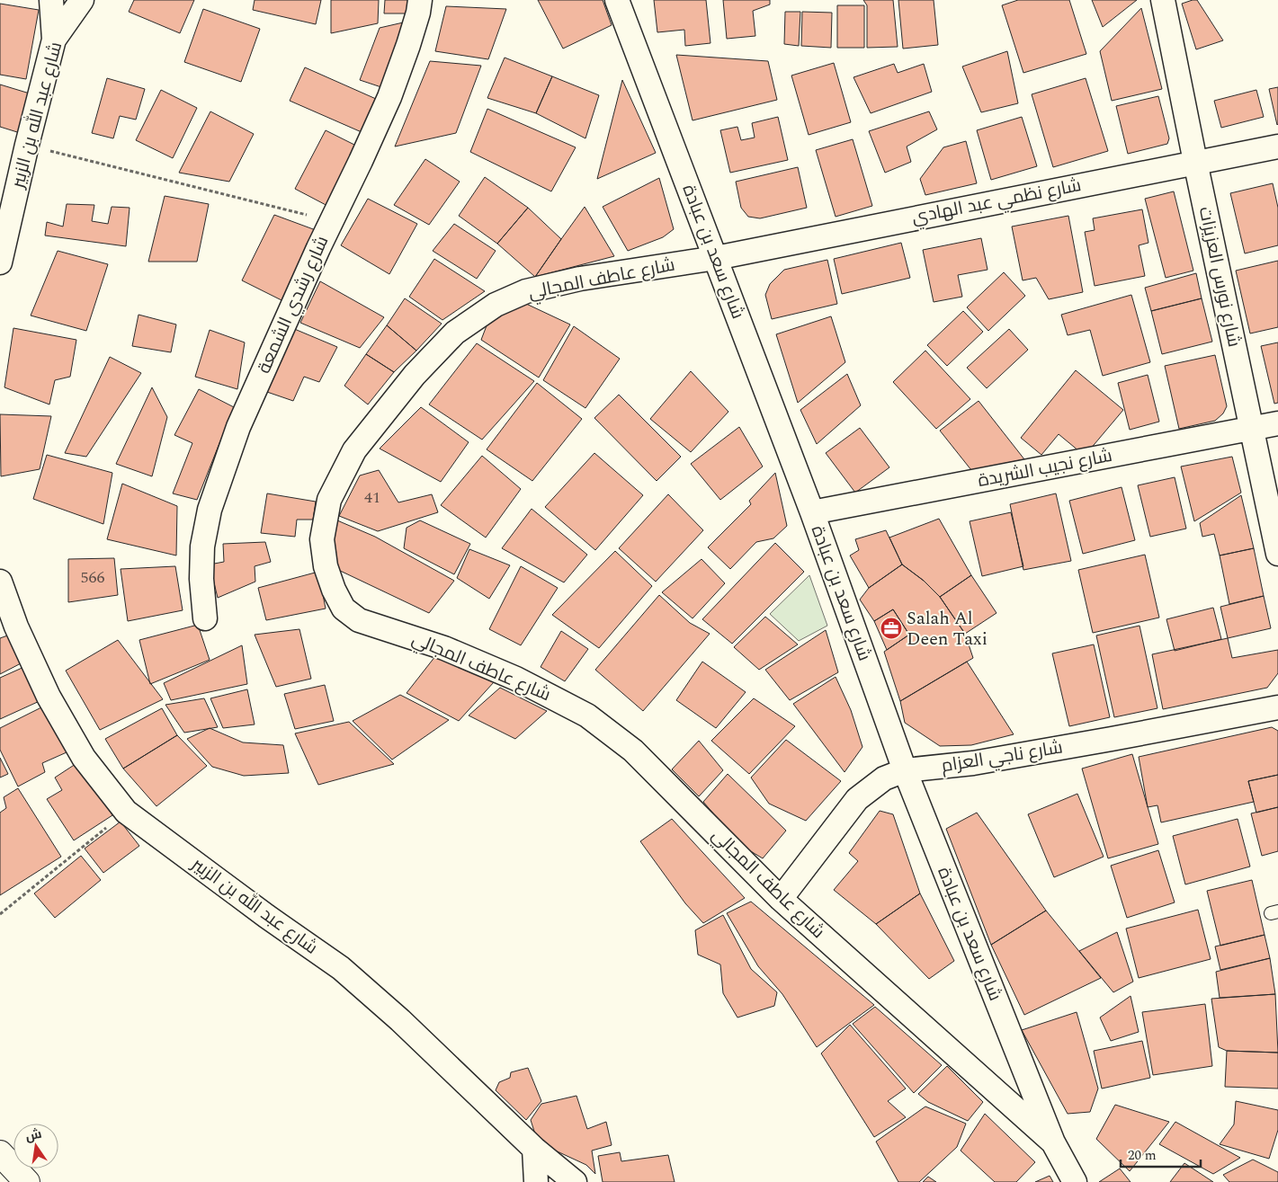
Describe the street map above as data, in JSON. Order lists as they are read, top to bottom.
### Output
{
  "streets": {
    "street": [
      "شارع عبد الله بن الزبير",
      "شارع نظمي عبد الهادي",
      "شارع سعد بن عبادة",
      "شارع نورس العزيزات",
      "شارع عاطف المجالي",
      "شارع رشدي الشمعة",
      "شارع نجيب الشريدة",
      "شارع ناجي العزام"
    ]
  },
  "crossings": [
    ["شارع نظمي عبد الهادي", "شارع سعد بن عبادة"],
    ["شارع نظمي عبد الهادي", "شارع نورس العزيزات"],
    ["شارع نظمي عبد الهادي", "شارع عاطف المجالي"],
    ["شارع سعد بن عبادة", "شارع عاطف المجالي"],
    ["شارع سعد بن عبادة", "شارع نجيب الشريدة"],
    ["شارع سعد بن عبادة", "شارع ناجي العزام"],
    ["شارع نورس العزيزات", "شارع نجيب الشريدة"],
    ["شارع عاطف المجالي", "شارع ناجي العزام"]
  ],
  "places": {
    "office": ["Salah Al Deen Taxi"]
  },
  "house_numbers": ["41", "566"],
  "scale_bar": "20 m",
  "north": "top"
}
